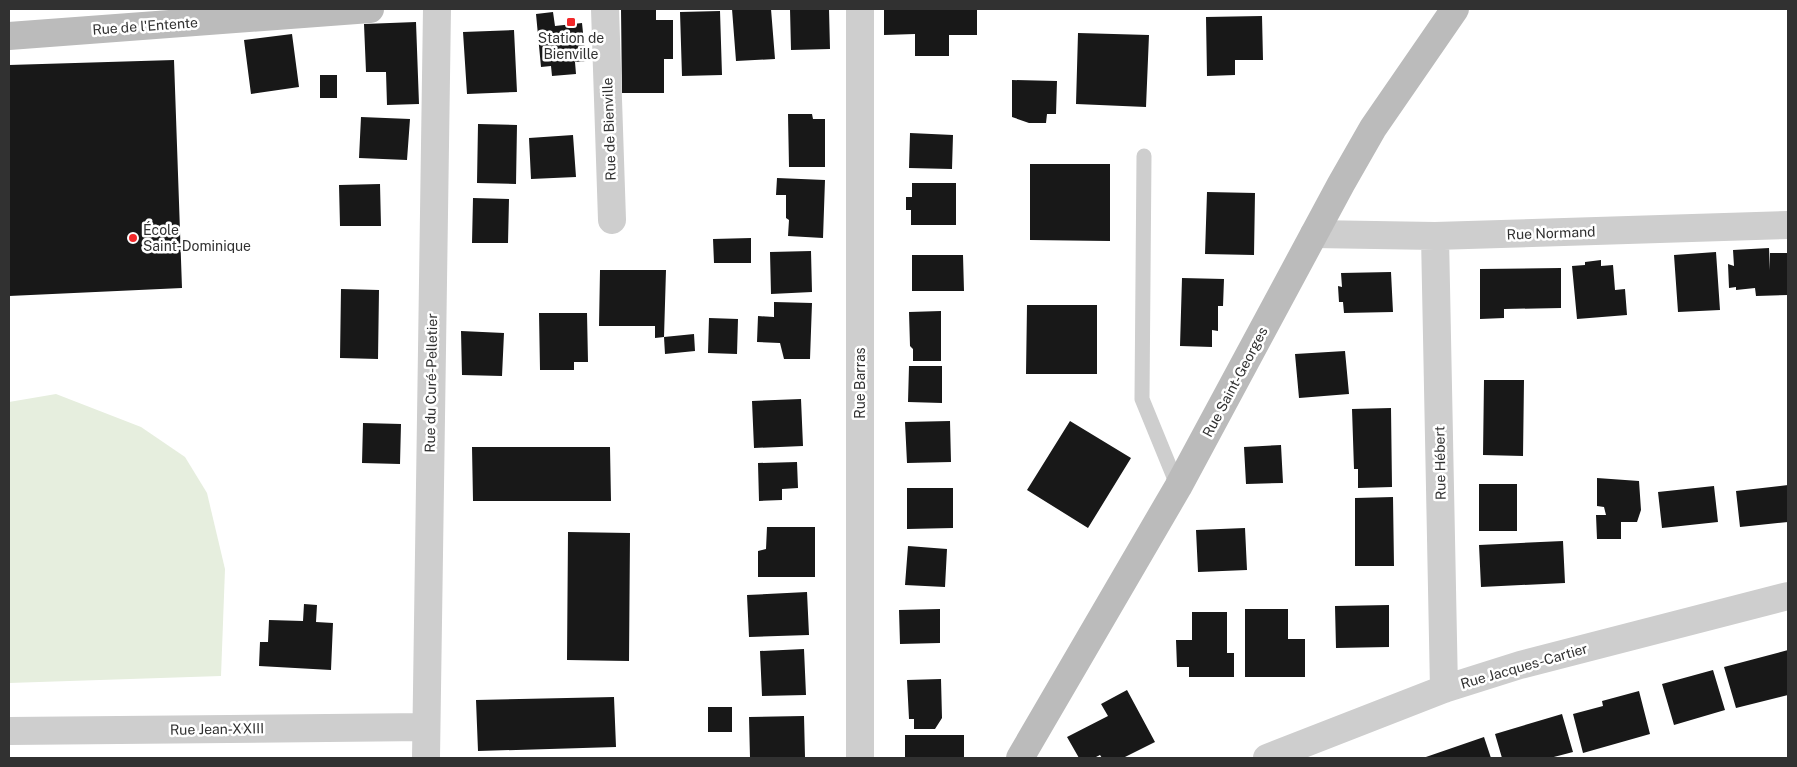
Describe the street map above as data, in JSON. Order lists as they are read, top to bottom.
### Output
{
  "streets": {
    "street": [
      "Rue de l'Entente",
      "Rue de Bienville",
      "Rue Normand",
      "Rue Saint-Georges",
      "Rue du Curé-Pelletier",
      "Rue Barras",
      "Rue Hébert",
      "Rue Jacques-Cartier",
      "Rue Jean-XXIII"
    ]
  },
  "crossings": [
    ["Rue Normand", "Rue Saint-Georges"],
    ["Rue Normand", "Rue Hébert"],
    ["Rue du Curé-Pelletier", "Rue Jean-XXIII"],
    ["Rue Hébert", "Rue Jacques-Cartier"]
  ],
  "places": {
    "transit": ["Station de Bienville"],
    "other": ["École Saint-Dominique"]
  }
}
